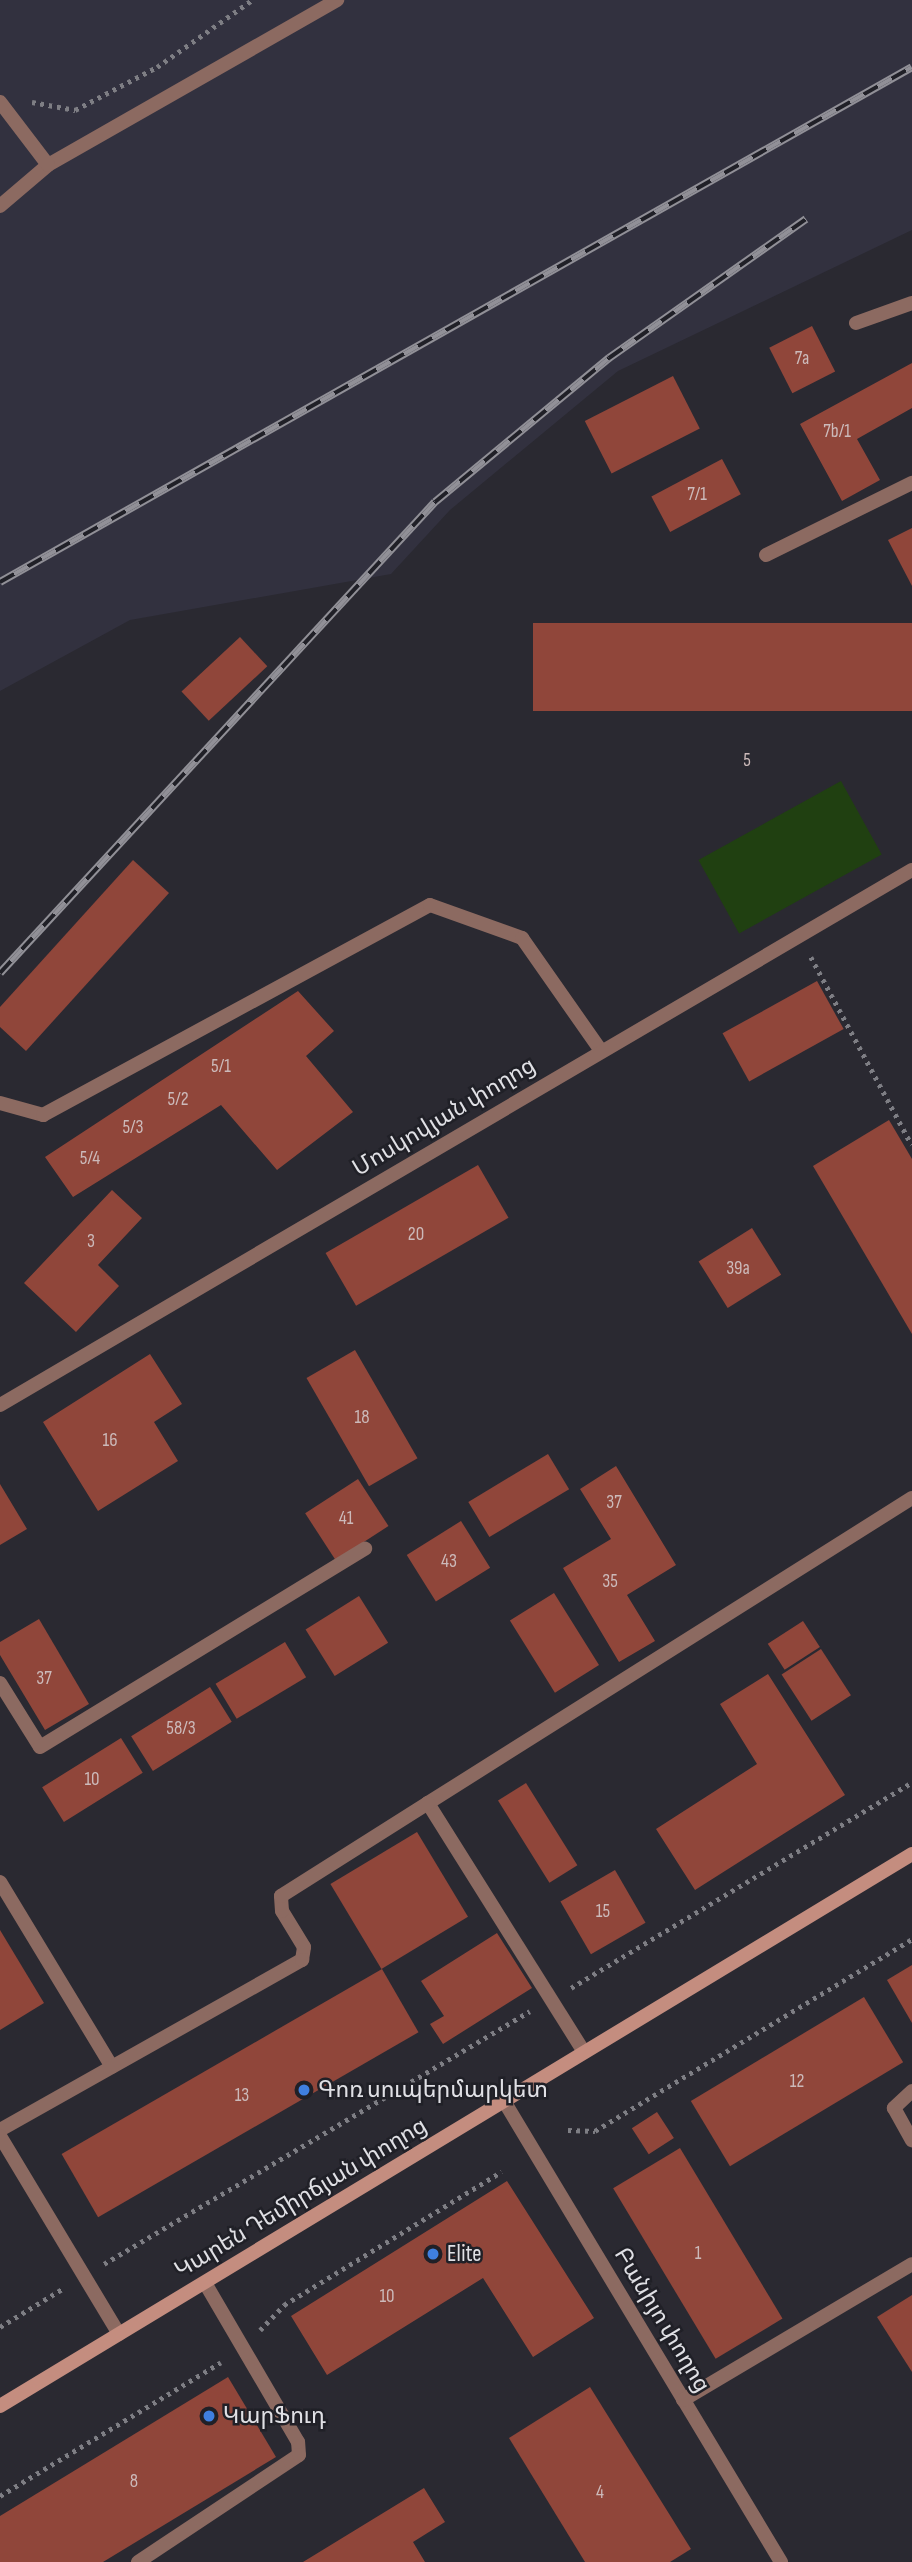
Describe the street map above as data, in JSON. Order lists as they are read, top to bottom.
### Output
{
  "streets": {
    "street": ["Մոսկովյան փողոց", "Կարեն Դեմիրճյան փողոց", "Բանիյո փողոց"]
  },
  "crossings": [
    ["Կարեն Դեմիրճյան փողոց", "Բանիյո փողոց"]
  ],
  "places": ["Գոռ սուպերմարկետ", "Elite", "ԿարՖուդ"],
  "house_numbers": [
    "7a",
    "7b/1",
    "7/1",
    "5",
    "5/1",
    "5/2",
    "5/3",
    "5/4",
    "20",
    "3",
    "39a",
    "18",
    "16",
    "37",
    "41",
    "43",
    "35",
    "37",
    "58/3",
    "10",
    "15",
    "12",
    "13",
    "1",
    "10",
    "8",
    "4"
  ]
}
